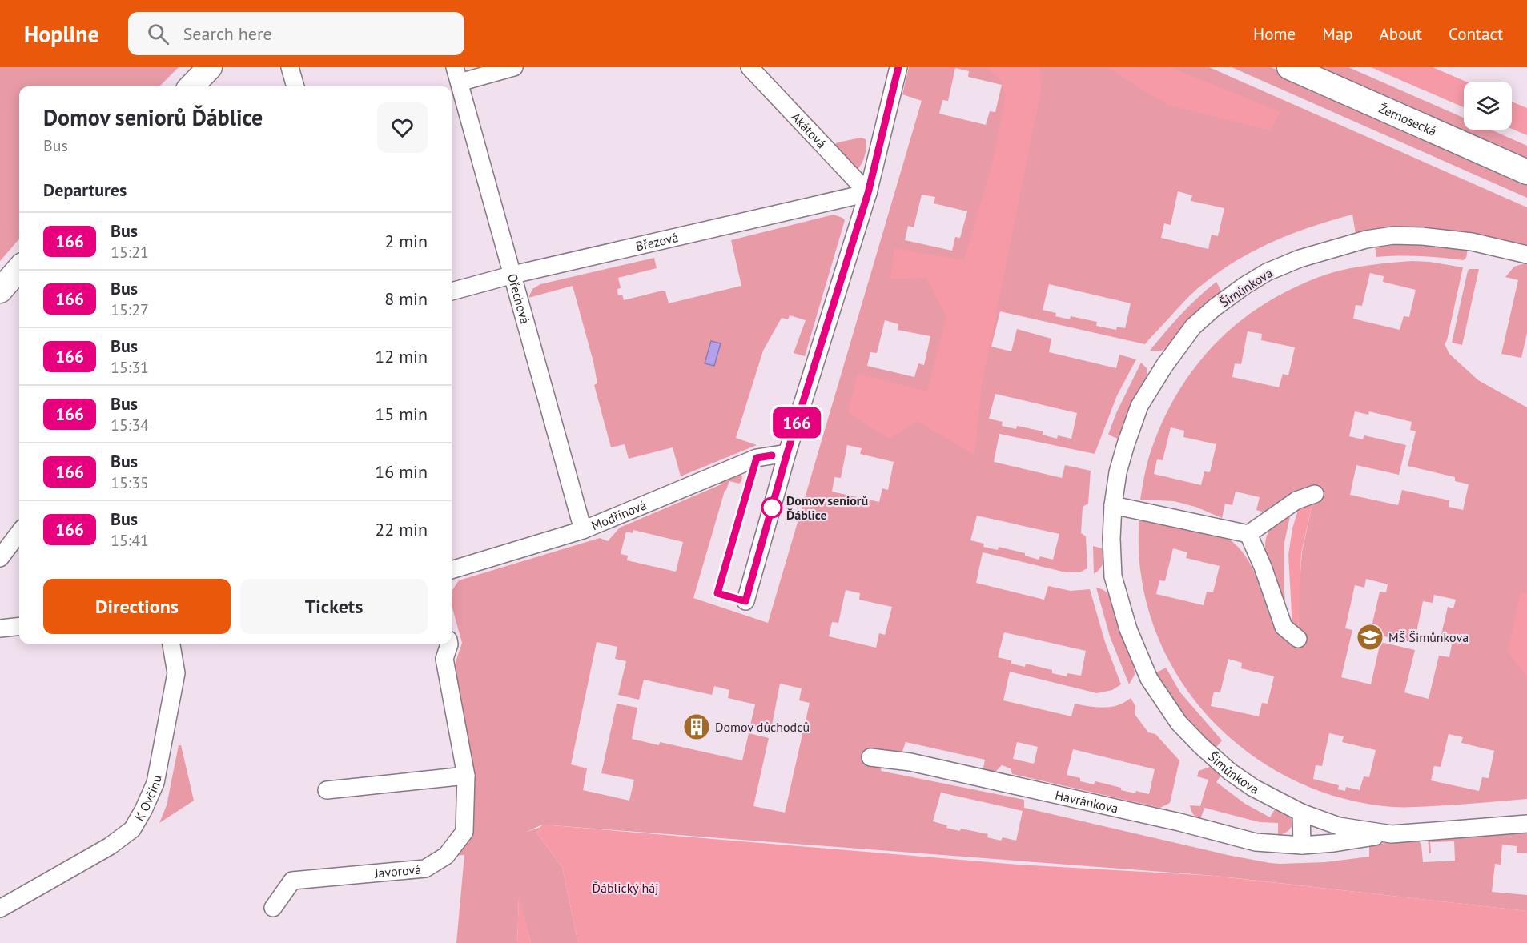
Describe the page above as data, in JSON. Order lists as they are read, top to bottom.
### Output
{
  "streets": {
    "street": [
      "Žernosecká",
      "Akátová",
      "Březová",
      "Šimůnkova",
      "Ořechová",
      "Modřínová",
      "K Ovčínu",
      "Havránkova",
      "Javorová"
    ]
  },
  "crossings": [
    ["Akátová", "Březová"],
    ["Březová", "Ořechová"],
    ["Šimůnkova", "Havránkova"],
    ["Ořechová", "Modřínová"]
  ],
  "parks": ["Ďáblický háj"],
  "places": {
    "other": ["Domov seniorů Ďáblice"],
    "school or university": ["MŠ Šimůnkova"],
    "building": ["Domov důchodců"]
  },
  "lines": ["bus line 166"],
  "page": {
    "header": "Hopline",
    "search": "Search here",
    "nav": [
      "Home",
      "Map",
      "About",
      "Contact"
    ],
    "on_map": "166",
    "heading": [
      ["Domov seniorů Ďáblice", "Bus"],
      "Departures"
    ],
    "list": [
      {
        "mark": "166",
        "name": "Bus",
        "note": "15:21",
        "value": "2 min"
      },
      {
        "mark": "166",
        "name": "Bus",
        "note": "15:27",
        "value": "8 min"
      },
      {
        "mark": "166",
        "name": "Bus",
        "note": "15:31",
        "value": "12 min"
      },
      {
        "mark": "166",
        "name": "Bus",
        "note": "15:34",
        "value": "15 min"
      },
      {
        "mark": "166",
        "name": "Bus",
        "note": "15:35",
        "value": "16 min"
      },
      {
        "mark": "166",
        "name": "Bus",
        "note": "15:41",
        "value": "22 min"
      }
    ],
    "buttons": ["Directions", "Tickets"]
  }
}
